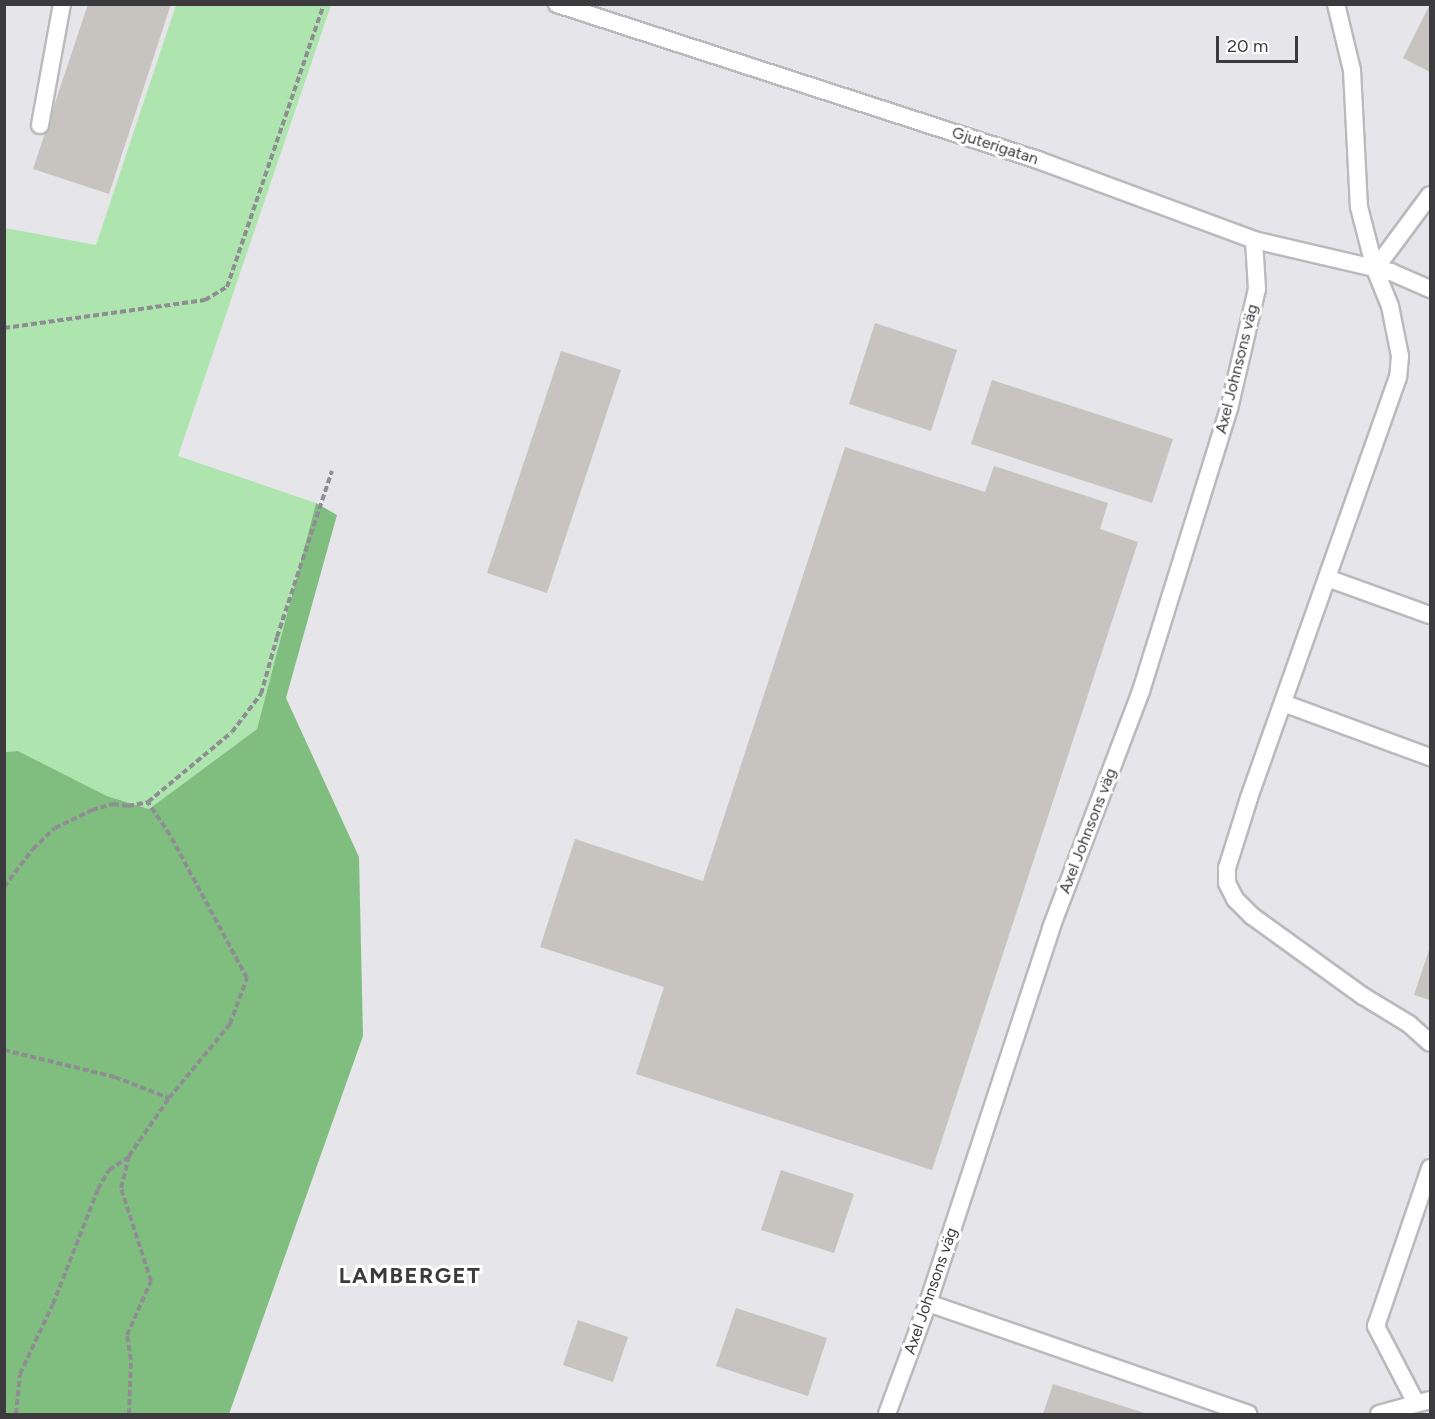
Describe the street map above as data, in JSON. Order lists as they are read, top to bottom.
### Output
{
  "streets": {
    "lane": ["Gjuterigatan", "Axel Johnsons väg"]
  },
  "crossings": [
    ["Gjuterigatan", "Axel Johnsons väg"]
  ],
  "districts": ["LAMBERGET"],
  "scale_bar": "20 m"
}
